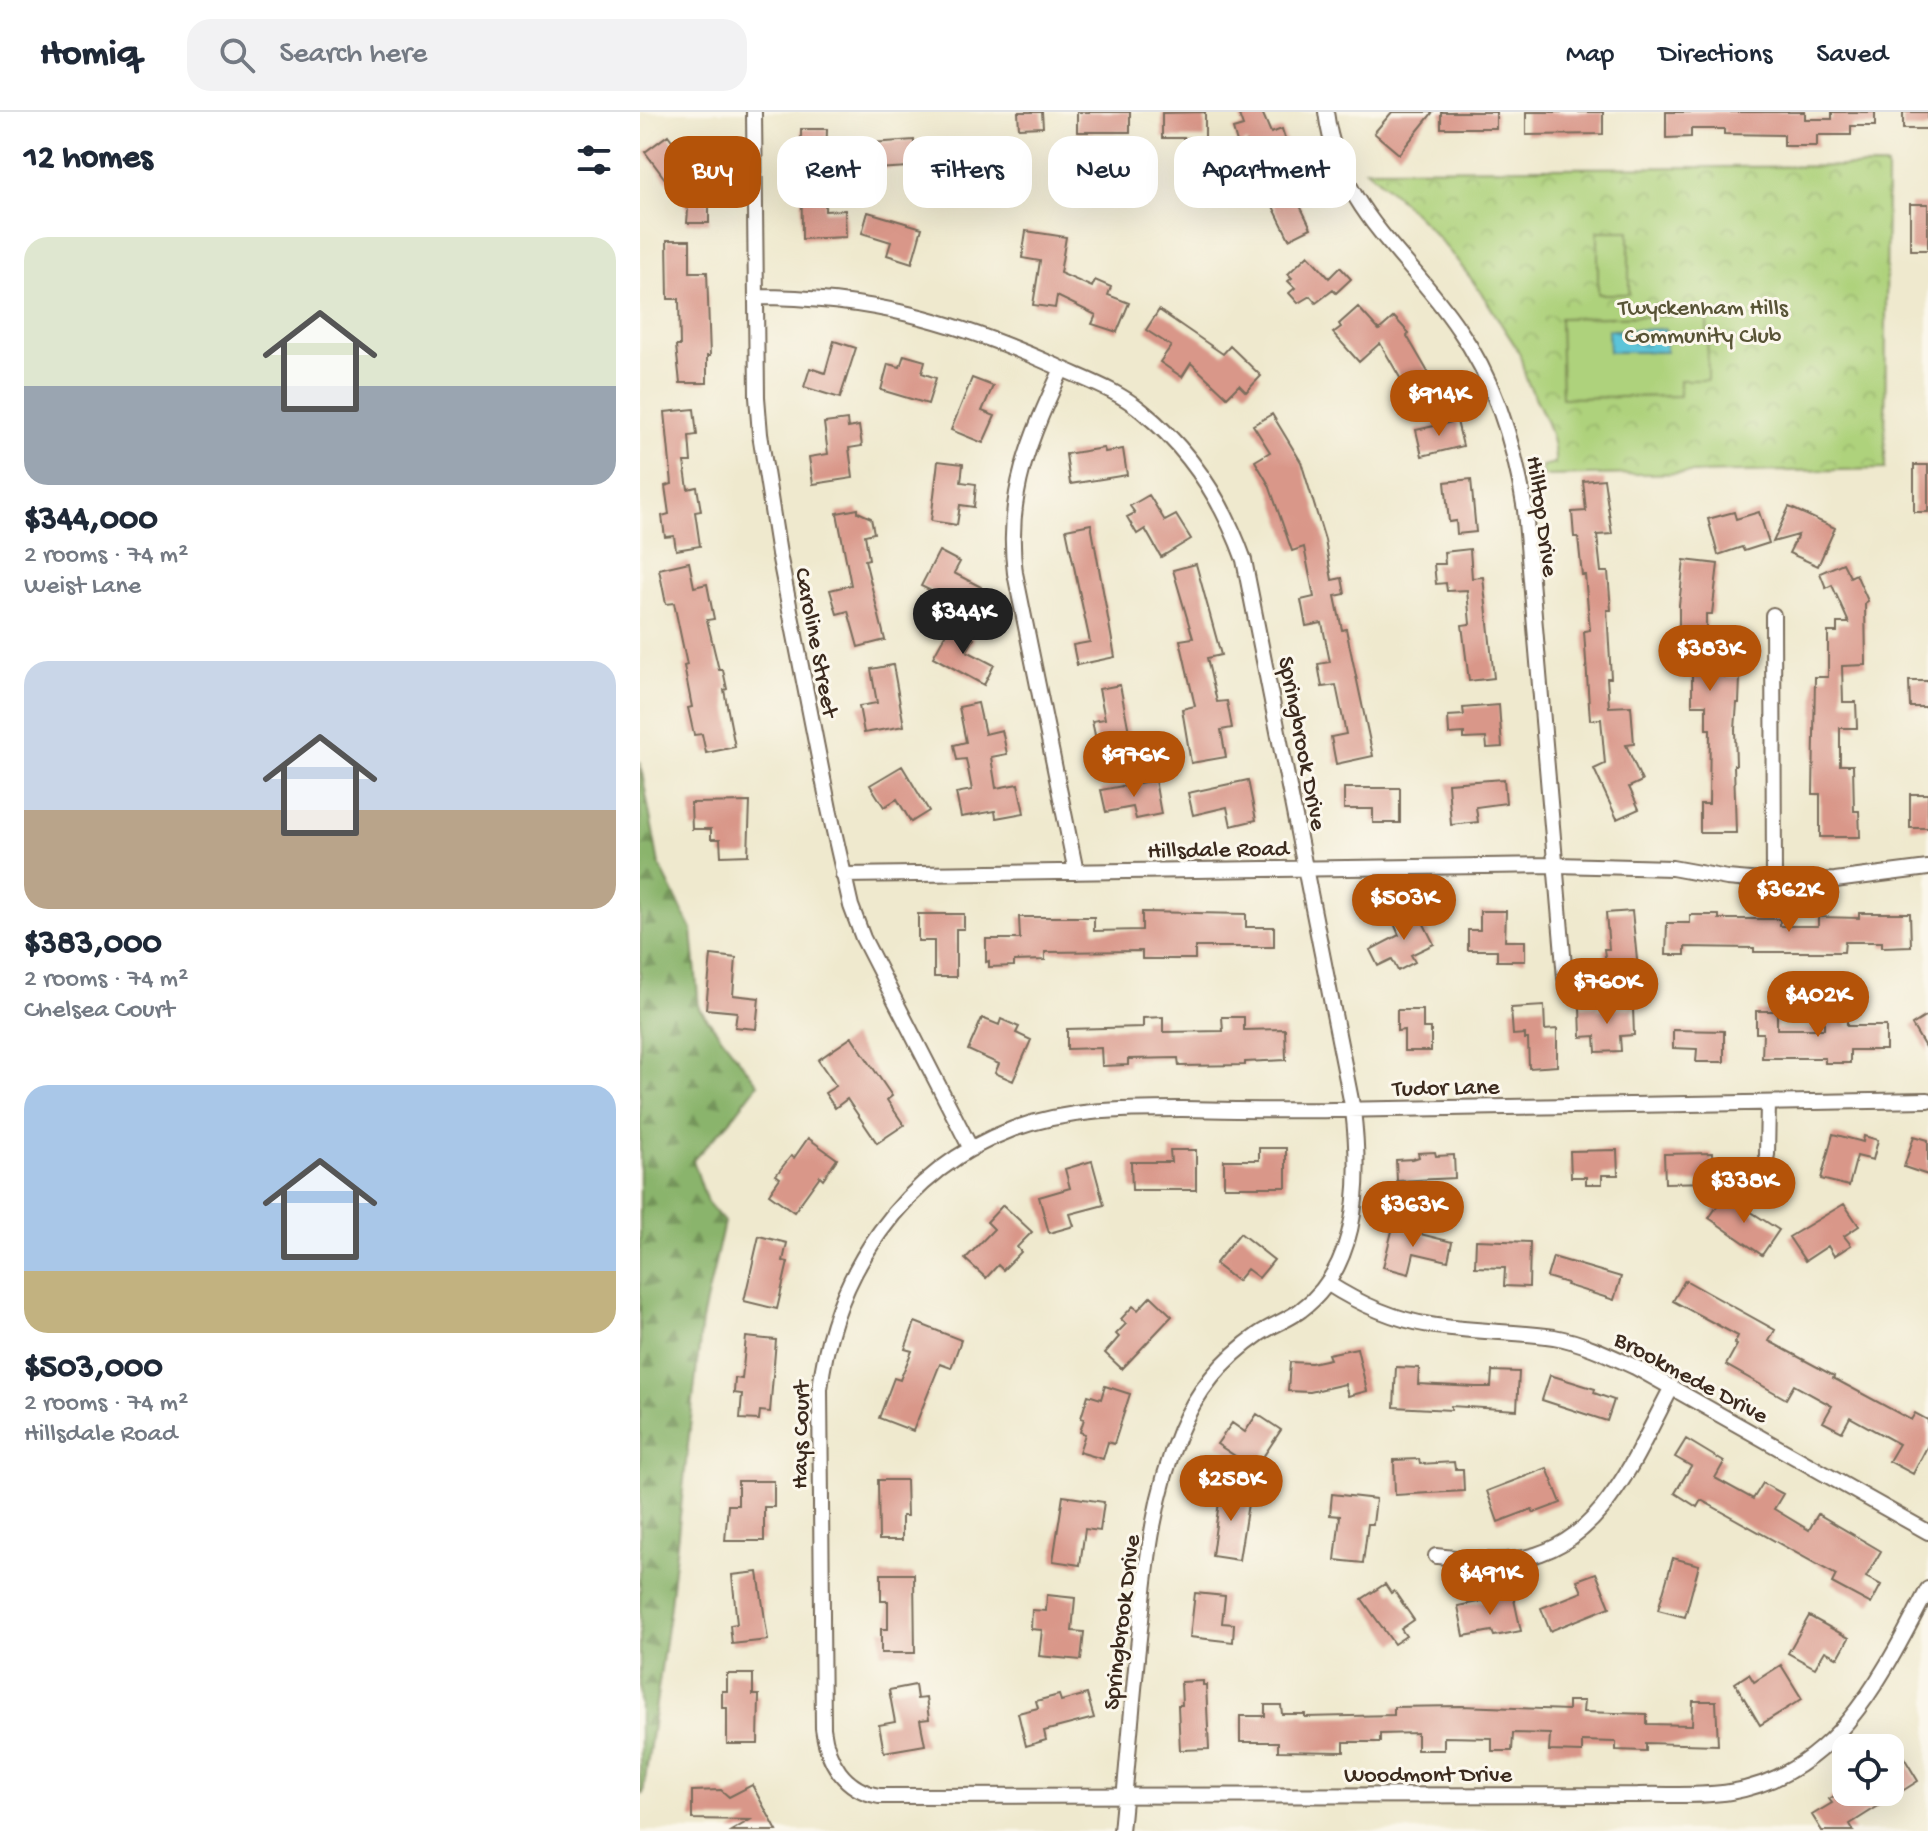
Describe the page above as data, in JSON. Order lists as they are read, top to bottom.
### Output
{
  "streets": {
    "street": [
      "Hilltop Drive",
      "Caroline Street",
      "Springbrook Drive",
      "Hillsdale Road",
      "Tudor Lane",
      "Brookmede Drive",
      "Hays Court",
      "Woodmont Drive"
    ]
  },
  "crossings": [
    ["Hilltop Drive", "Hillsdale Road"],
    ["Caroline Street", "Springbrook Drive"],
    ["Caroline Street", "Hillsdale Road"],
    ["Caroline Street", "Tudor Lane"],
    ["Caroline Street", "Hays Court"],
    ["Springbrook Drive", "Hillsdale Road"],
    ["Springbrook Drive", "Tudor Lane"],
    ["Springbrook Drive", "Brookmede Drive"],
    ["Springbrook Drive", "Woodmont Drive"],
    ["Tudor Lane", "Hays Court"],
    ["Hays Court", "Woodmont Drive"]
  ],
  "parks": ["Twyckenham Hills Community Club"],
  "page": {
    "header": "Homiq",
    "search": "Search here",
    "nav": ["Map", "Directions", "Saved"],
    "heading": "12 homes",
    "chip": [
      "Buy",
      "Rent",
      "Filters",
      "New",
      "Apartment"
    ],
    "list": [
      {
        "name": "$344,000",
        "note": "2 rooms · 74 m² · Weist Lane"
      },
      {
        "name": "$383,000",
        "note": "2 rooms · 74 m² · Chelsea Court"
      },
      {
        "name": "$503,000",
        "note": "2 rooms · 74 m² · Hillsdale Road"
      }
    ],
    "price": [
      "$914K",
      "$344K",
      "$383K",
      "$976K",
      "$362K",
      "$503K",
      "$760K",
      "$402K",
      "$338K",
      "$363K",
      "$258K",
      "$491K"
    ]
  }
}
